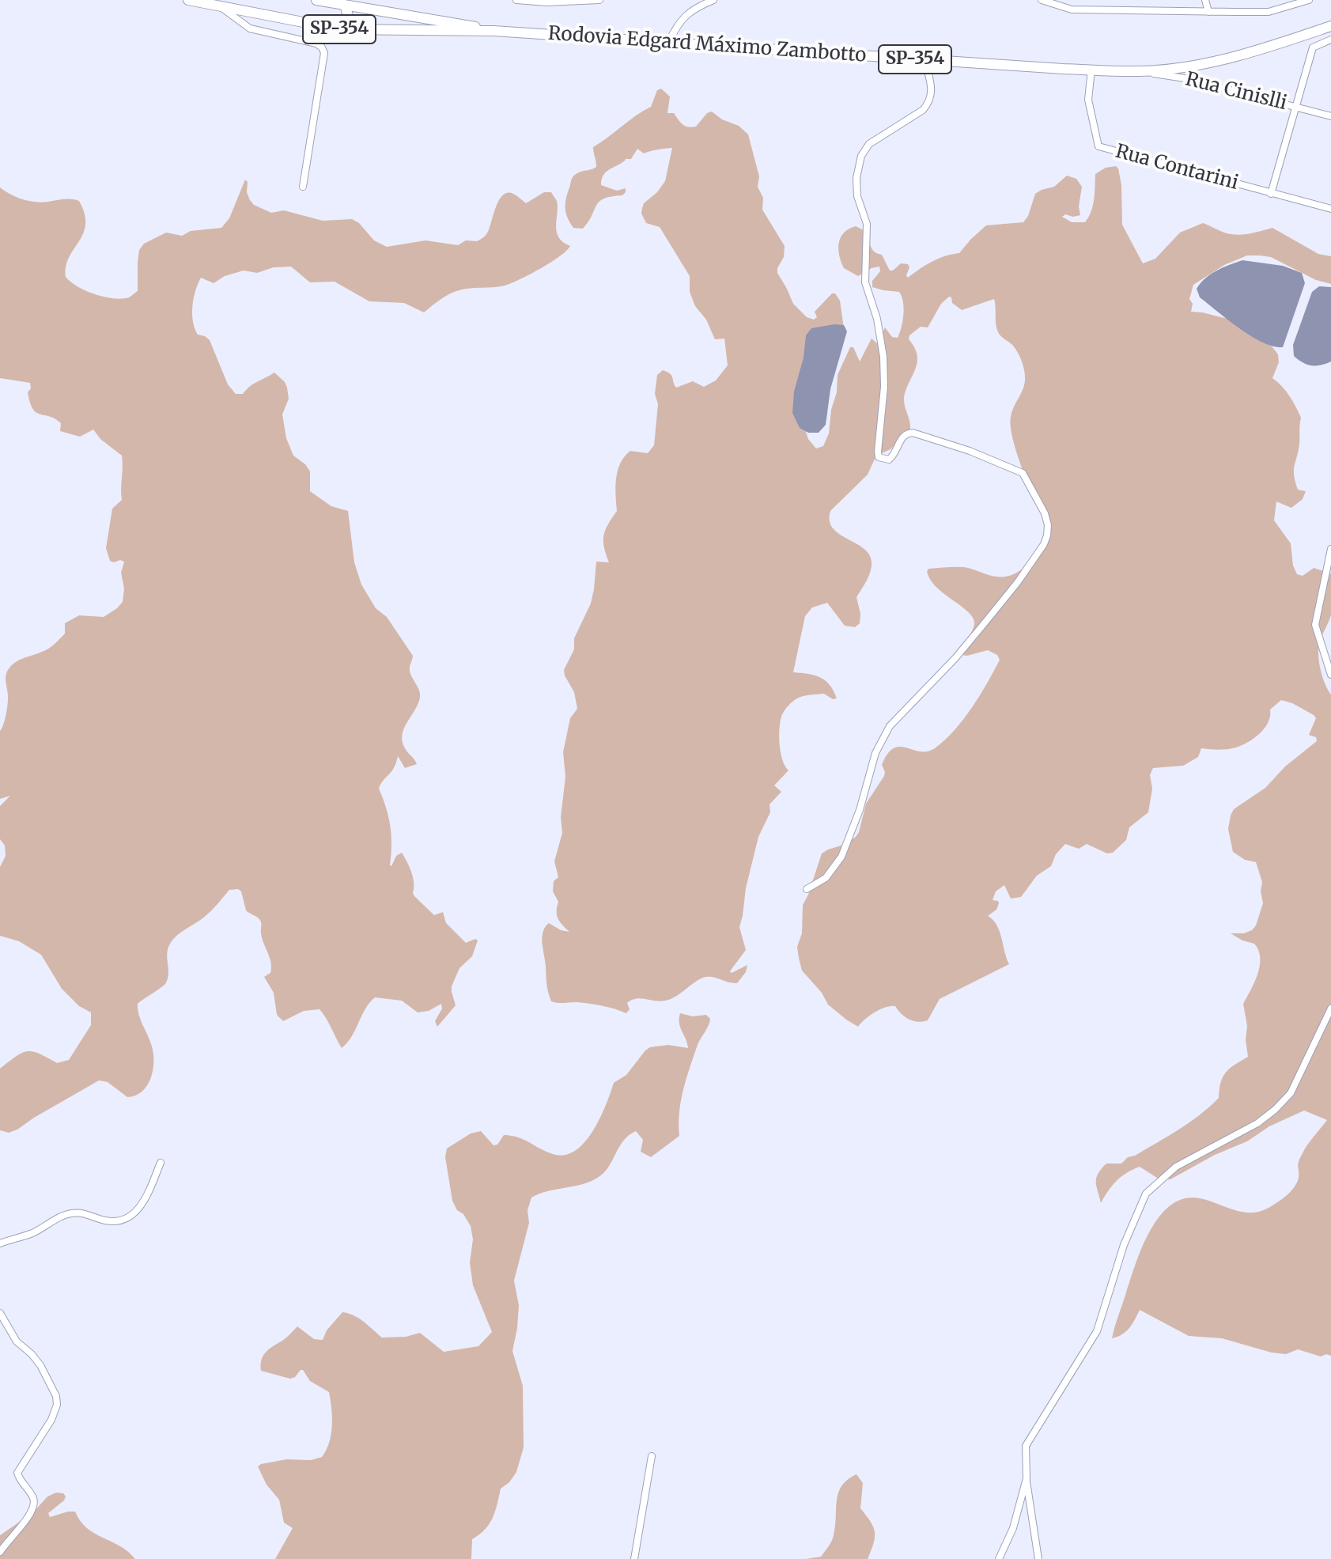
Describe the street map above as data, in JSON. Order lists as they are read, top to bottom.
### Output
{
  "streets": {
    "main road": ["SP-354", "Rodovia Edgard Máximo Zambotto"],
    "street": ["Rua Cinislli", "Rua Contarini"]
  },
  "crossings": [
    ["Rodovia Edgard Máximo Zambotto", "Rua Cinislli"],
    ["Rodovia Edgard Máximo Zambotto", "Rua Contarini"]
  ]
}
